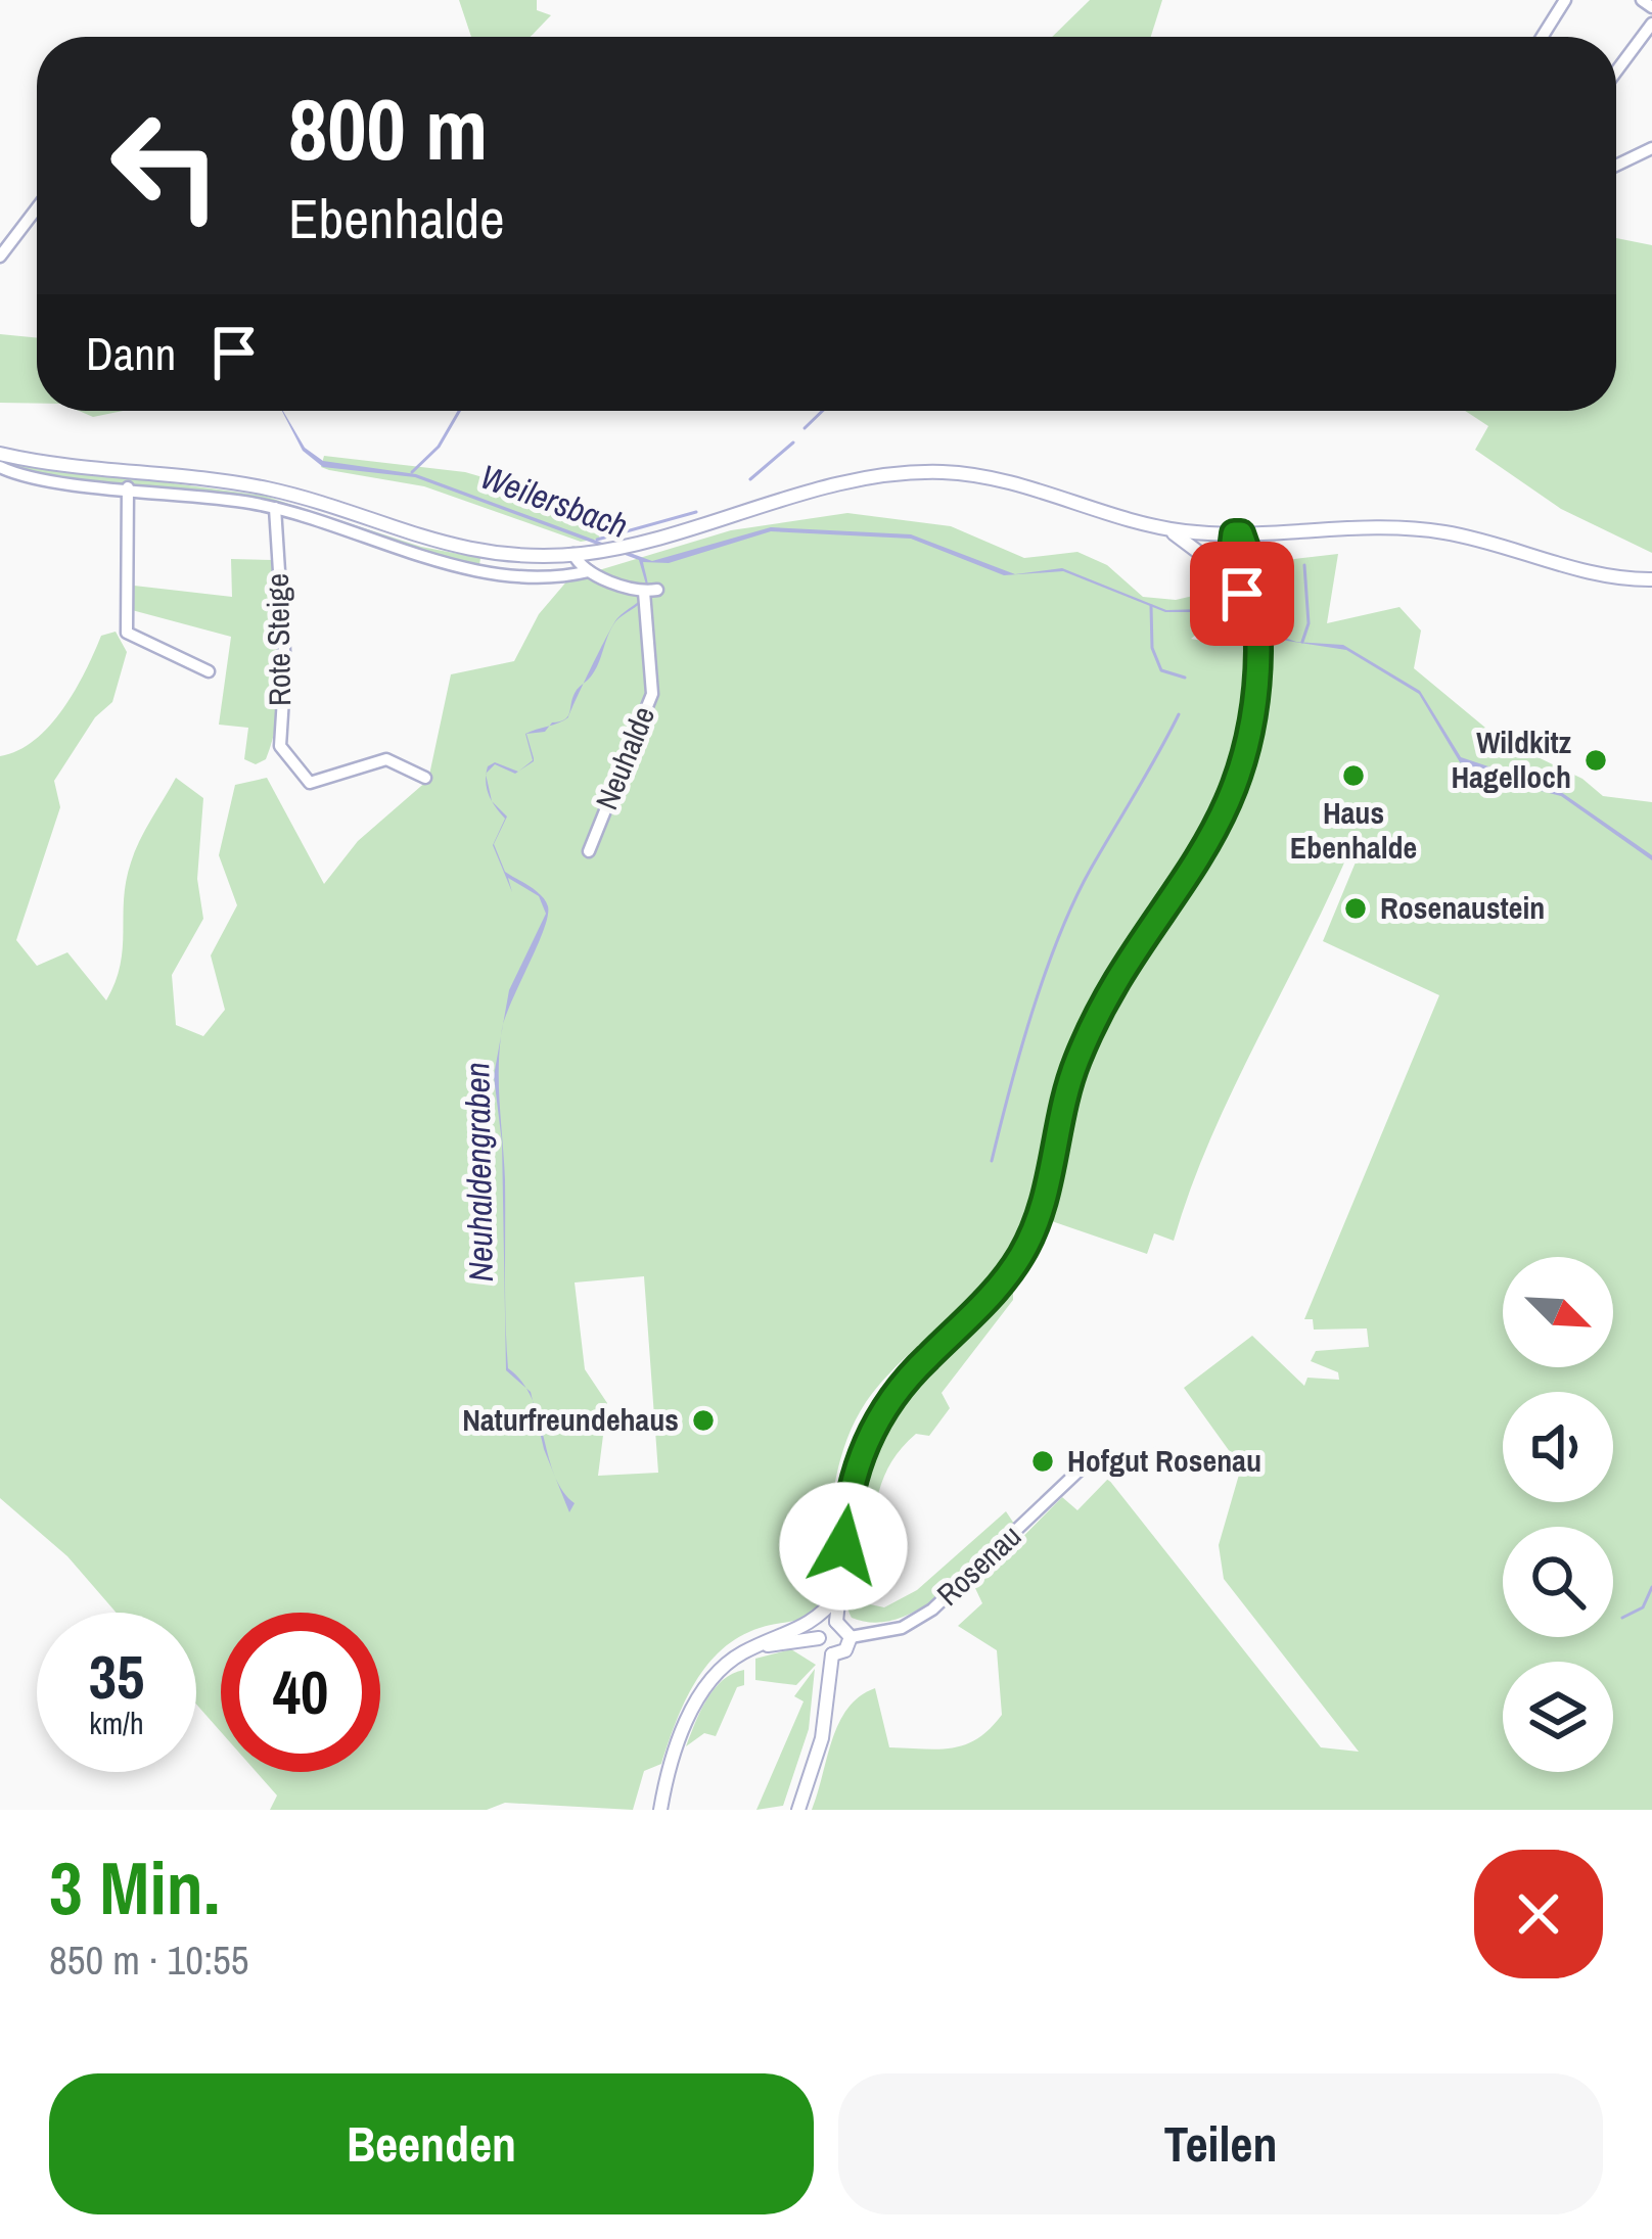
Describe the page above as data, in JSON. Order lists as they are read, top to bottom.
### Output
{
  "streets": {
    "street": ["Rote Steige", "Neuhalde", "Rosenau"]
  },
  "water": ["Weilersbach", "Neuhaldengraben"],
  "places": [
    "Wildkitz Hagelloch",
    "Haus Ebenhalde",
    "Rosenaustein",
    "Naturfreundehaus",
    "Hofgut Rosenau"
  ],
  "north": "bottom right",
  "page": {
    "turn": ["800 m", "Ebenhalde"],
    "then": "Dann",
    "speed": "35 km/h",
    "limit": "40",
    "heading": ["3 Min.", "850 m · 10:55"],
    "buttons": ["Beenden", "Teilen"]
  }
}
